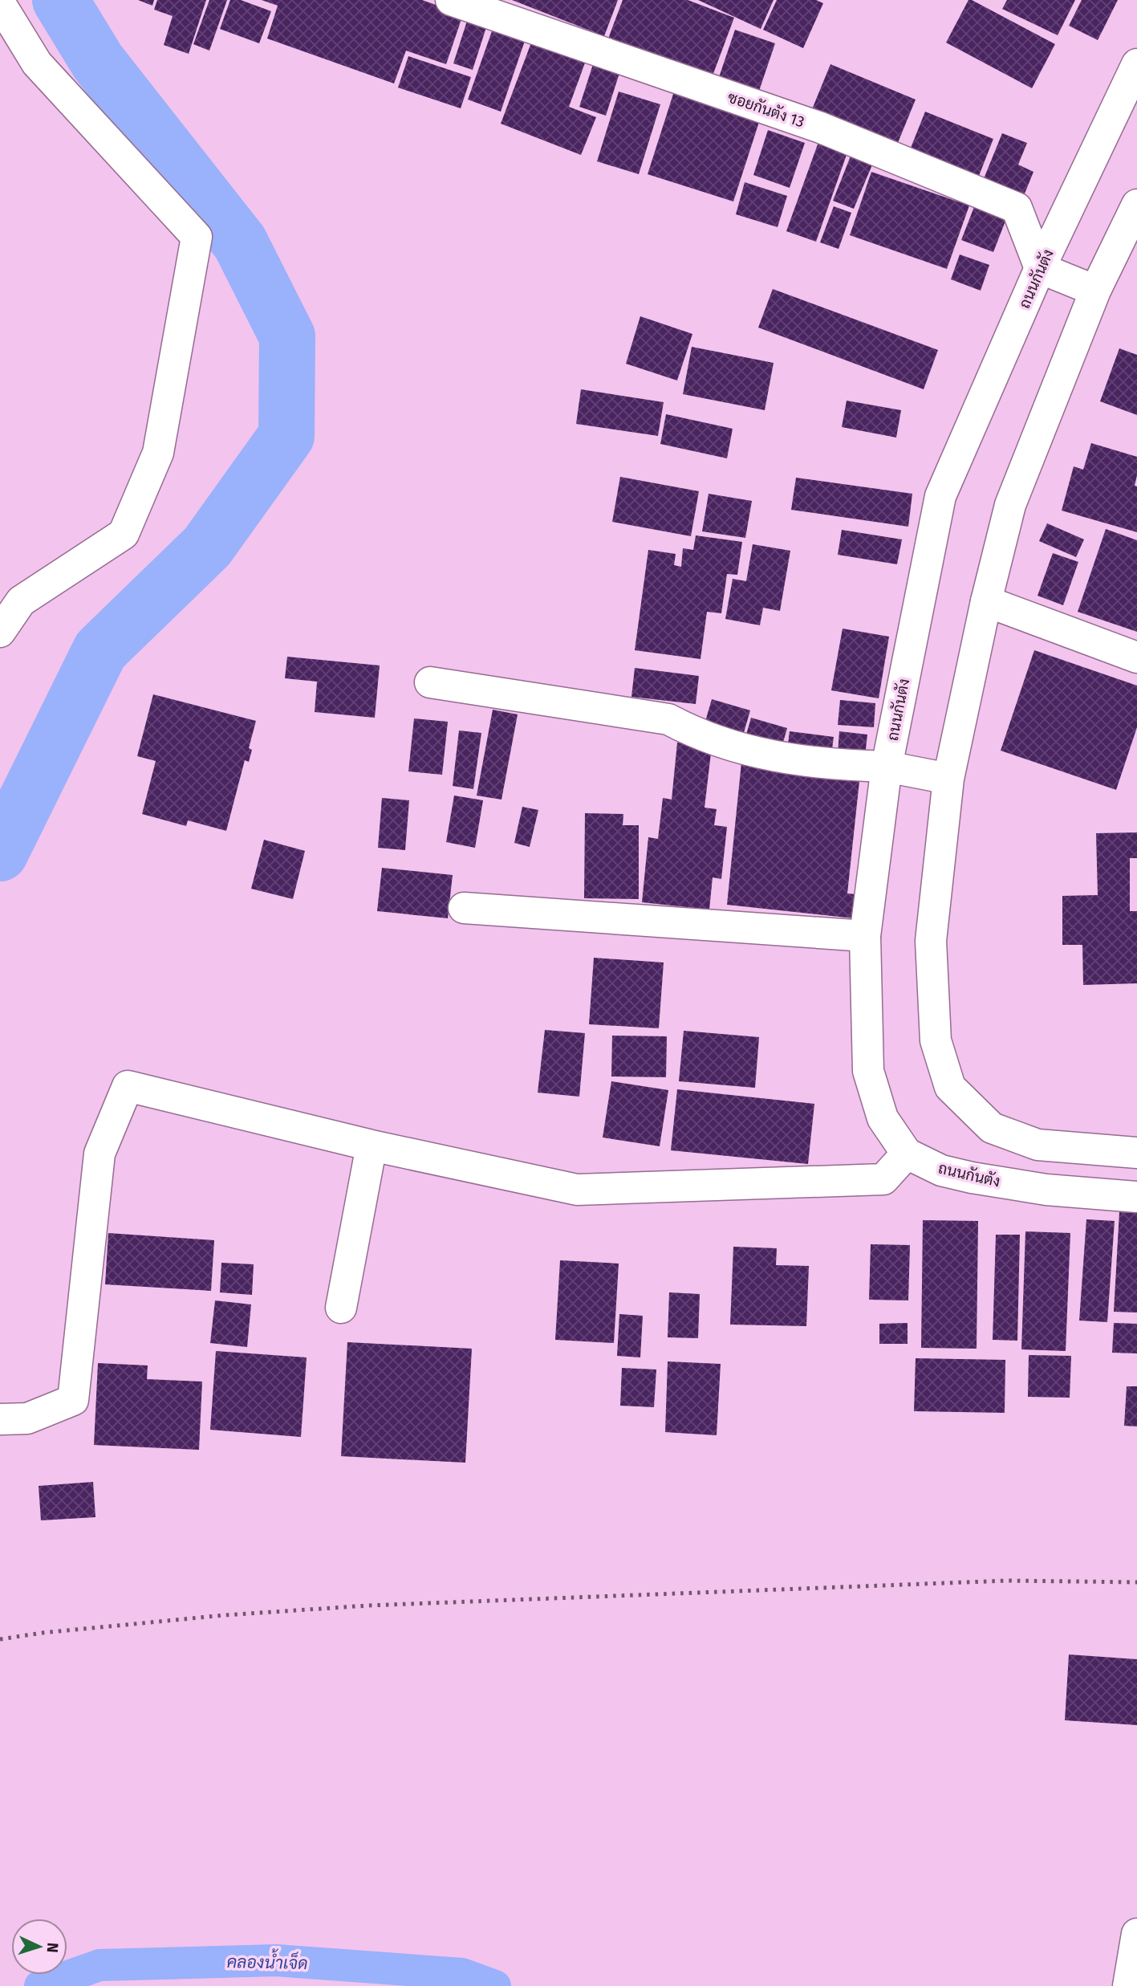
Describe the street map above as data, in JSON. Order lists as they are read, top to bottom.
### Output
{
  "streets": {
    "street": ["ซอยกันตัง 13", "ถนนกันตัง"]
  },
  "crossings": [
    ["ซอยกันตัง 13", "ถนนกันตัง"]
  ],
  "water": ["คลองน้ำเจ็ด"],
  "north": "right"
}
